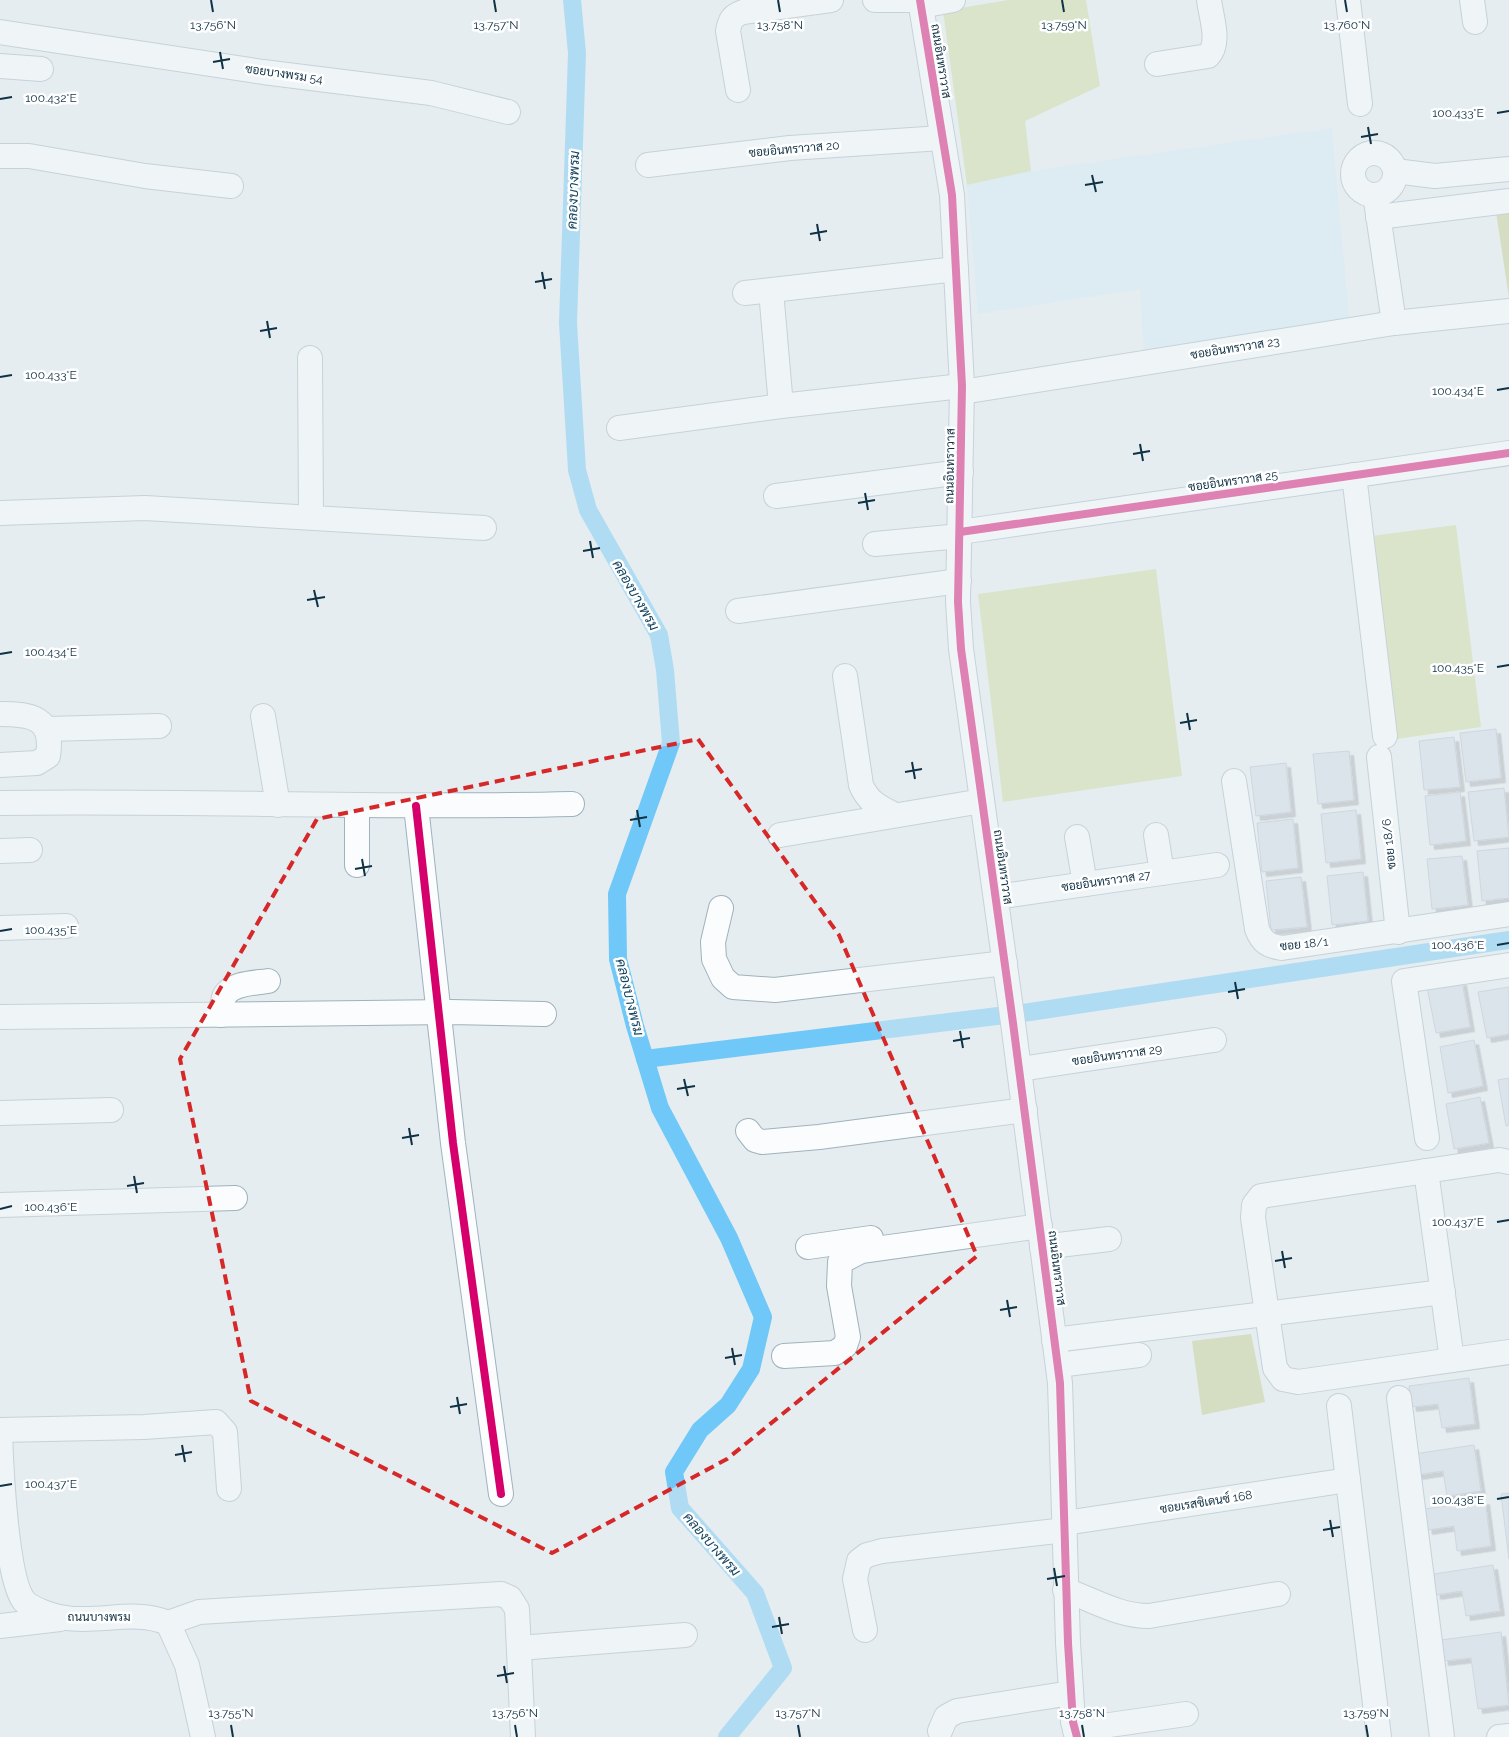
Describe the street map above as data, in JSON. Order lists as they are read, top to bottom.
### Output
{
  "streets": {
    "street": [
      "ถนนอินทราวาส",
      "ซอยบางพรม 54",
      "ซอยอินทราวาส 20",
      "ซอยอินทราวาส 23",
      "ซอยอินทราวาส 25",
      "ซอย 18/6",
      "ซอยอินทราวาส 27",
      "ซอย 18/1",
      "ซอยอินทราวาส 29",
      "ซอยเรสซิเดนซ์ 168",
      "ถนนบางพรม"
    ]
  },
  "crossings": [
    ["ถนนอินทราวาส", "ซอยอินทราวาส 20"],
    ["ถนนอินทราวาส", "ซอยอินทราวาส 23"],
    ["ถนนอินทราวาส", "ซอยอินทราวาส 25"],
    ["ถนนอินทราวาส", "ซอยอินทราวาส 27"],
    ["ถนนอินทราวาส", "ซอยอินทราวาส 29"],
    ["ถนนอินทราวาส", "ซอยเรสซิเดนซ์ 168"],
    ["ซอยอินทราวาส 25", "ซอย 18/6"],
    ["ซอย 18/6", "ซอย 18/1"]
  ],
  "water": ["คลองบางพรม"],
  "coordinates": [
    "13.756°N",
    "13.757°N",
    "13.758°N",
    "13.759°N",
    "13.760°N",
    "100.432°E",
    "100.433°E",
    "100.434°E",
    "100.435°E",
    "100.436°E",
    "100.437°E",
    "100.438°E",
    "13.755°N"
  ]
}
